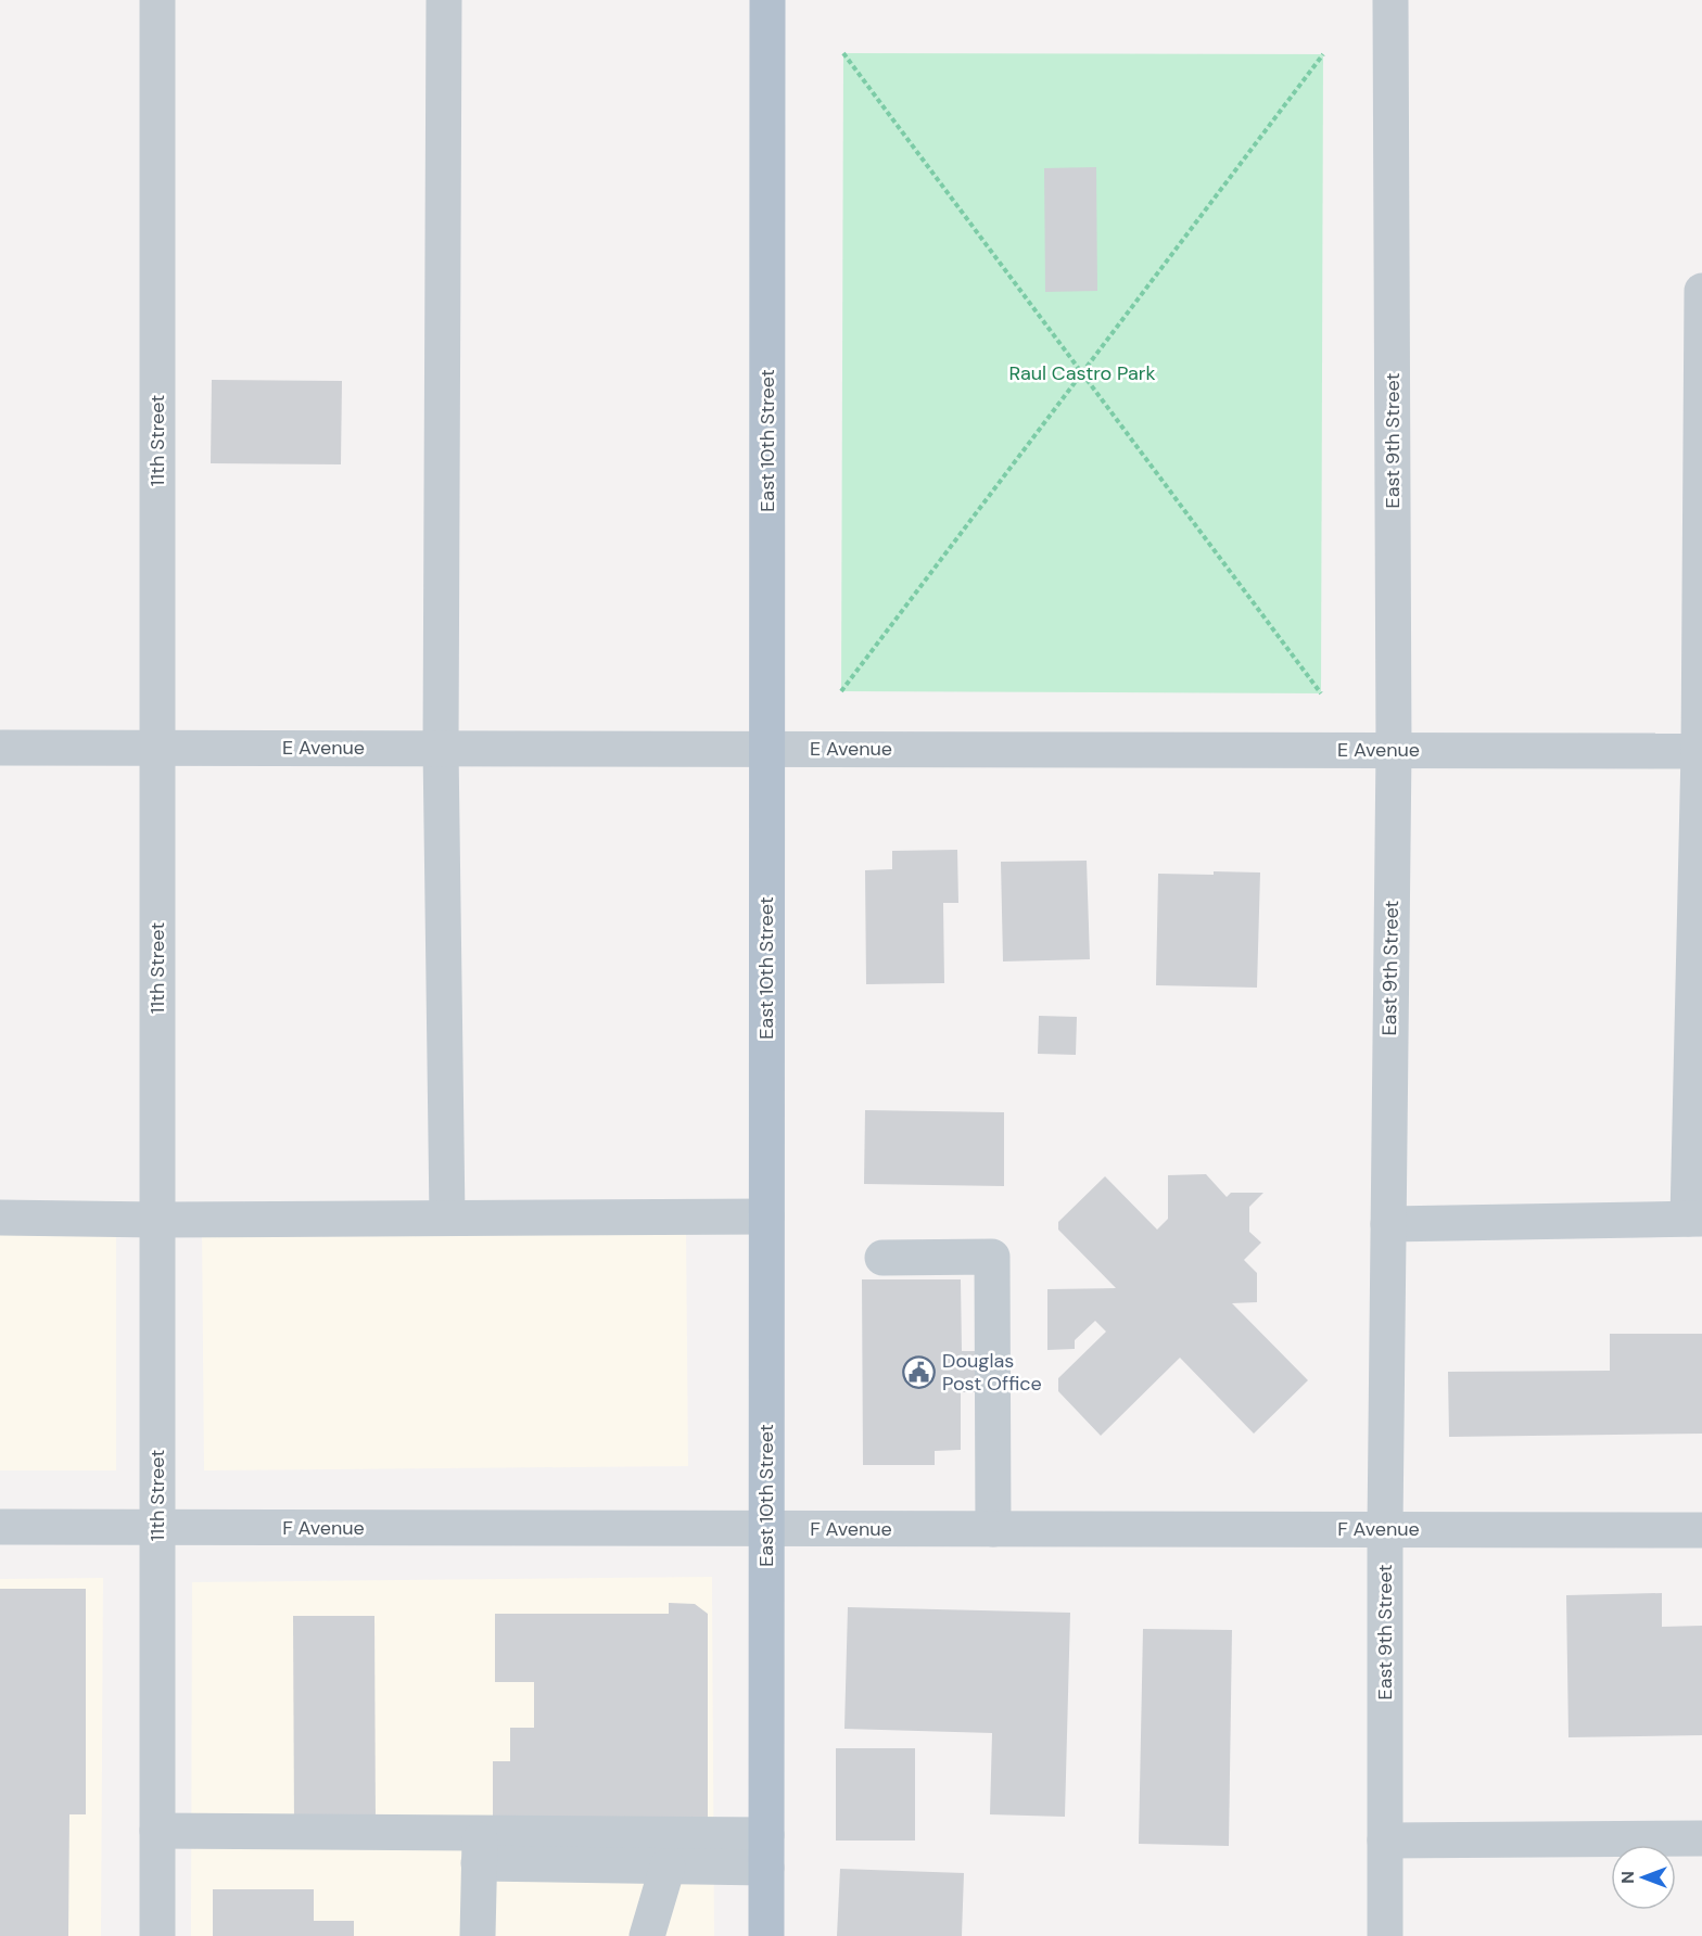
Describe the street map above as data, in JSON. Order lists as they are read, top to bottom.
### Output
{
  "streets": {
    "main road": ["East 10th Street"],
    "street": [
      "11th Street",
      "East 9th Street",
      "E Avenue",
      "F Avenue"
    ]
  },
  "crossings": [
    ["11th Street", "E Avenue"],
    ["11th Street", "F Avenue"],
    ["East 10th Street", "E Avenue"],
    ["East 10th Street", "F Avenue"],
    ["East 9th Street", "E Avenue"],
    ["East 9th Street", "F Avenue"]
  ],
  "parks": ["Raul Castro Park"],
  "places": {
    "public building": ["Douglas Post Office"]
  },
  "north": "left"
}
